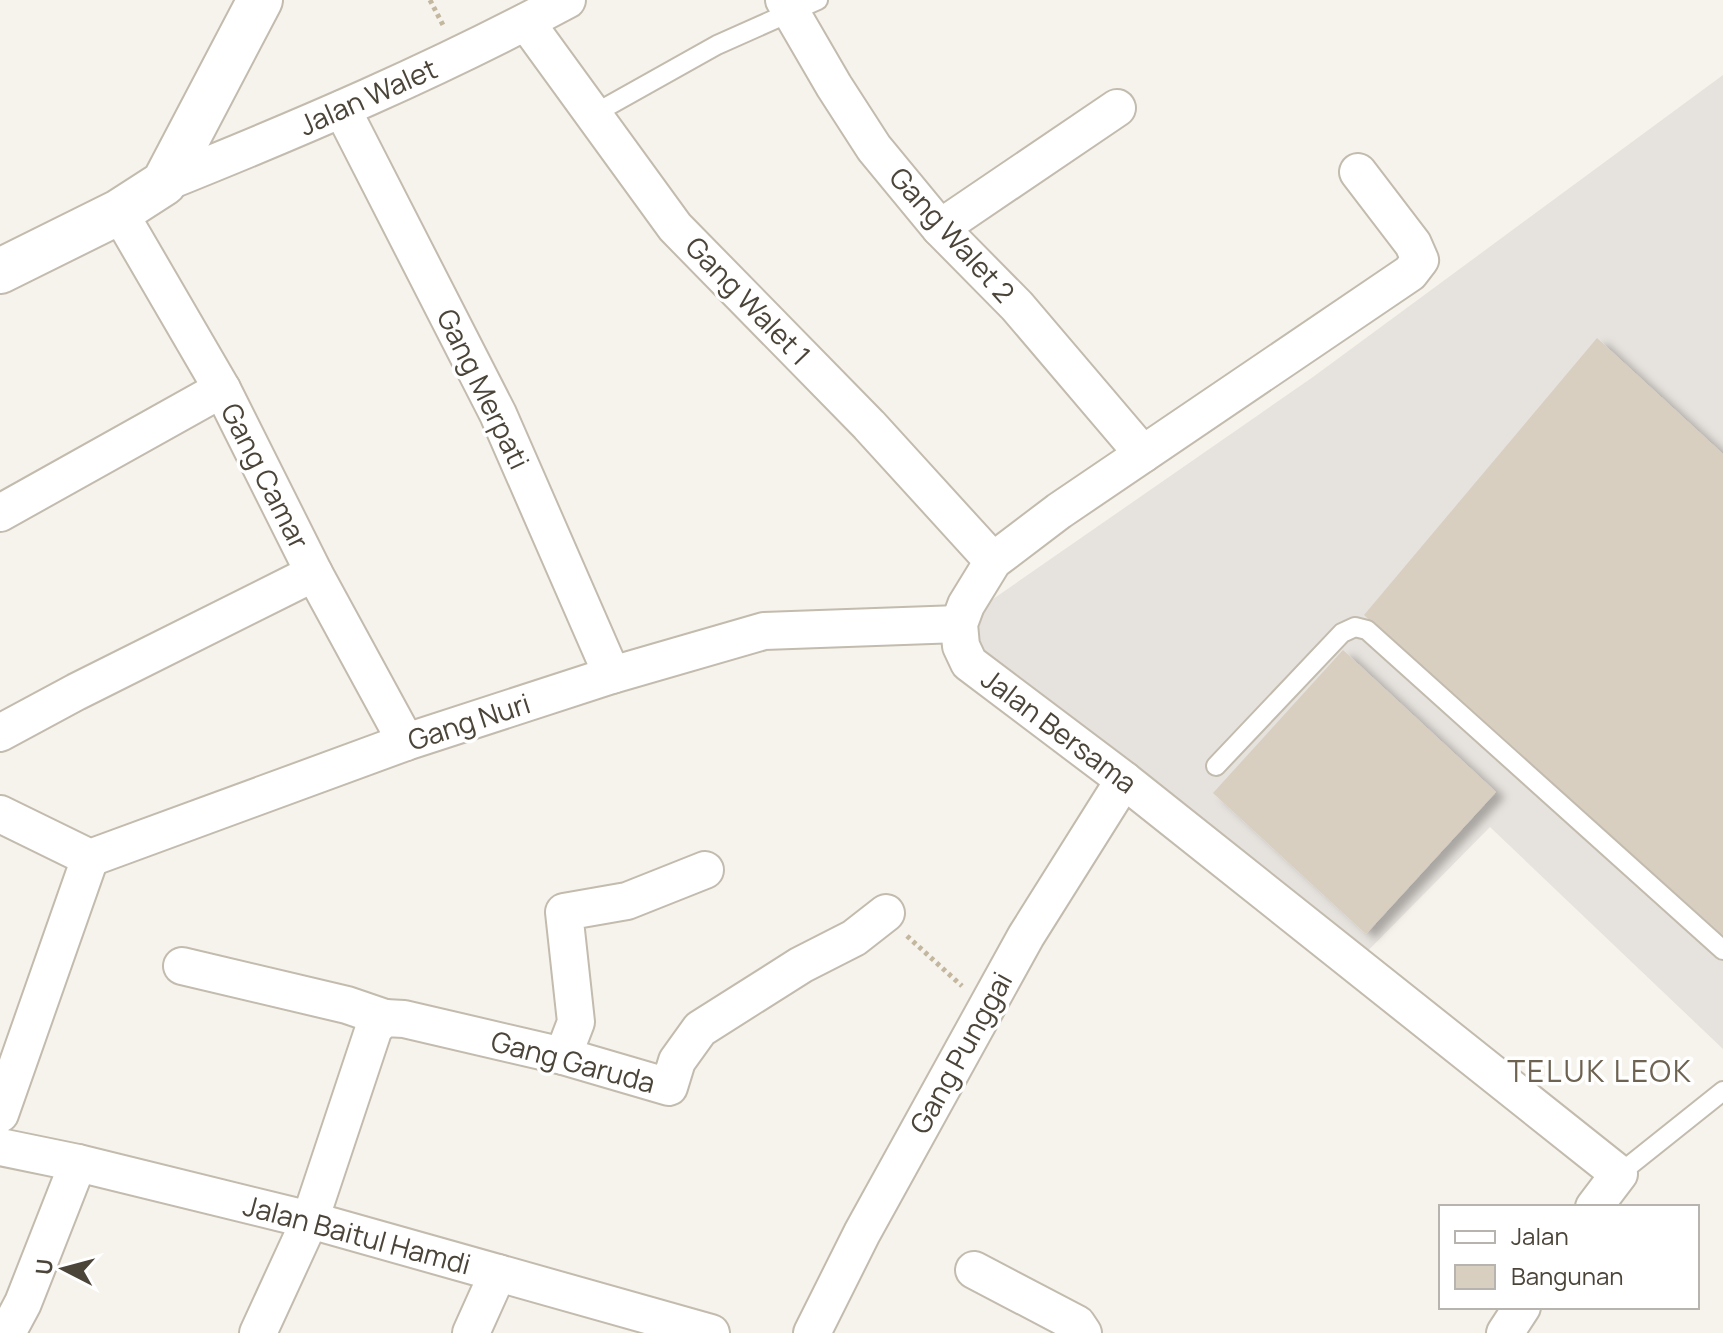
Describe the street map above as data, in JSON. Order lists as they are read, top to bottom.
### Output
{
  "streets": {
    "street": [
      "Jalan Walet",
      "Gang Walet 2",
      "Gang Walet 1",
      "Gang Merpati",
      "Gang Camar",
      "Gang Nuri",
      "Jalan Bersama",
      "Gang Punggai",
      "Gang Garuda",
      "Jalan Baitul Hamdi"
    ]
  },
  "crossings": [
    ["Jalan Walet", "Gang Walet 1"],
    ["Jalan Walet", "Gang Merpati"],
    ["Gang Merpati", "Gang Nuri"],
    ["Gang Camar", "Gang Nuri"],
    ["Gang Nuri", "Jalan Bersama"],
    ["Jalan Bersama", "Gang Punggai"]
  ],
  "districts": ["TELUK LEOK"],
  "legend": ["Jalan", "Bangunan"],
  "north": "left"
}
